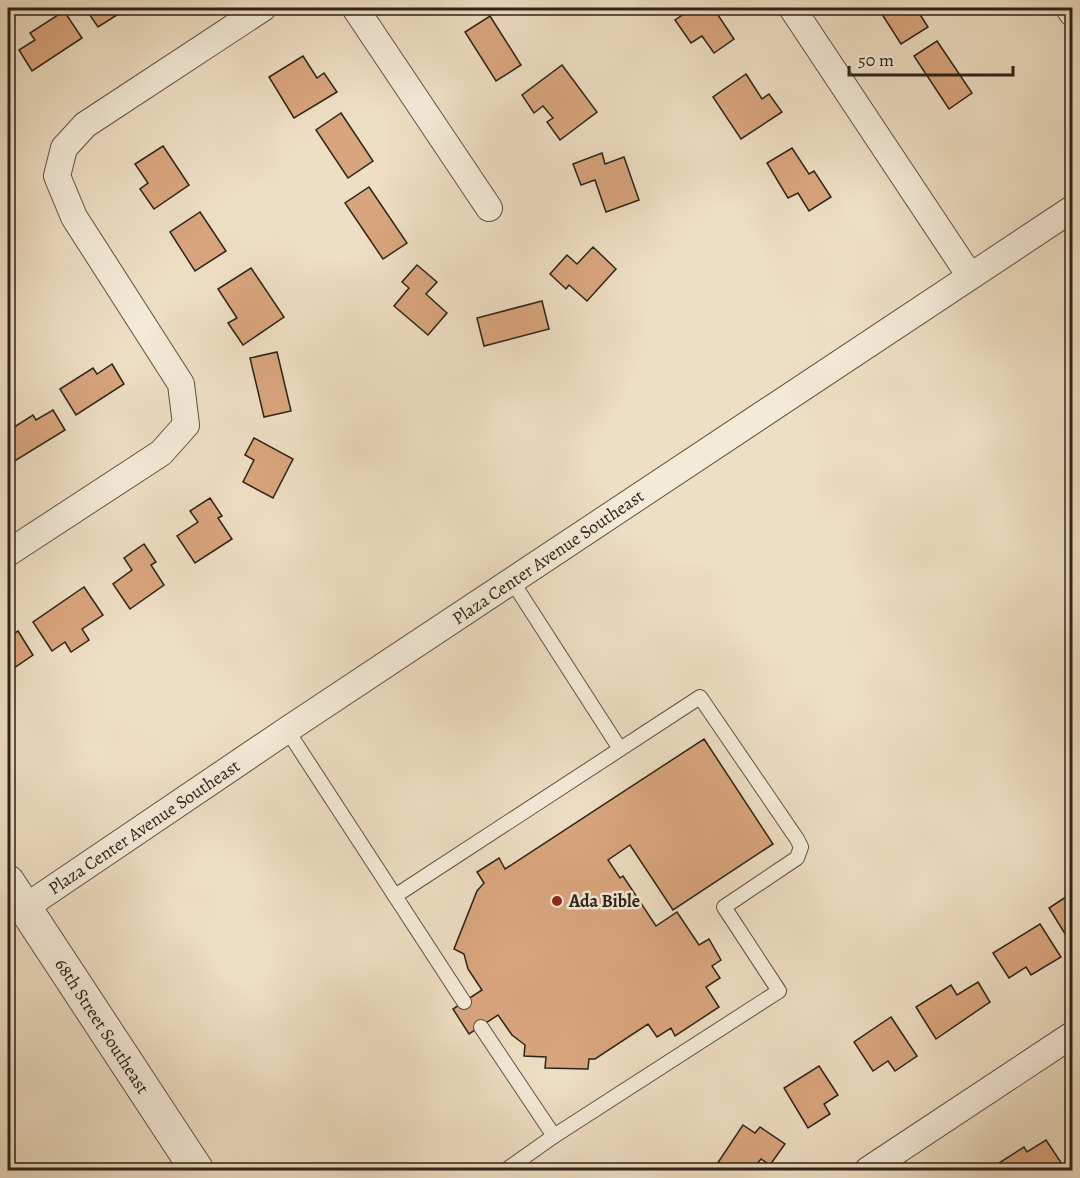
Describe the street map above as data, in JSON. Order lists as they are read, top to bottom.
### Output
{
  "streets": {
    "street": ["Plaza Center Avenue Southeast", "68th Street Southeast"]
  },
  "crossings": [
    ["Plaza Center Avenue Southeast", "68th Street Southeast"]
  ],
  "places": ["Ada Bible"],
  "scale_bar": "50 m"
}
